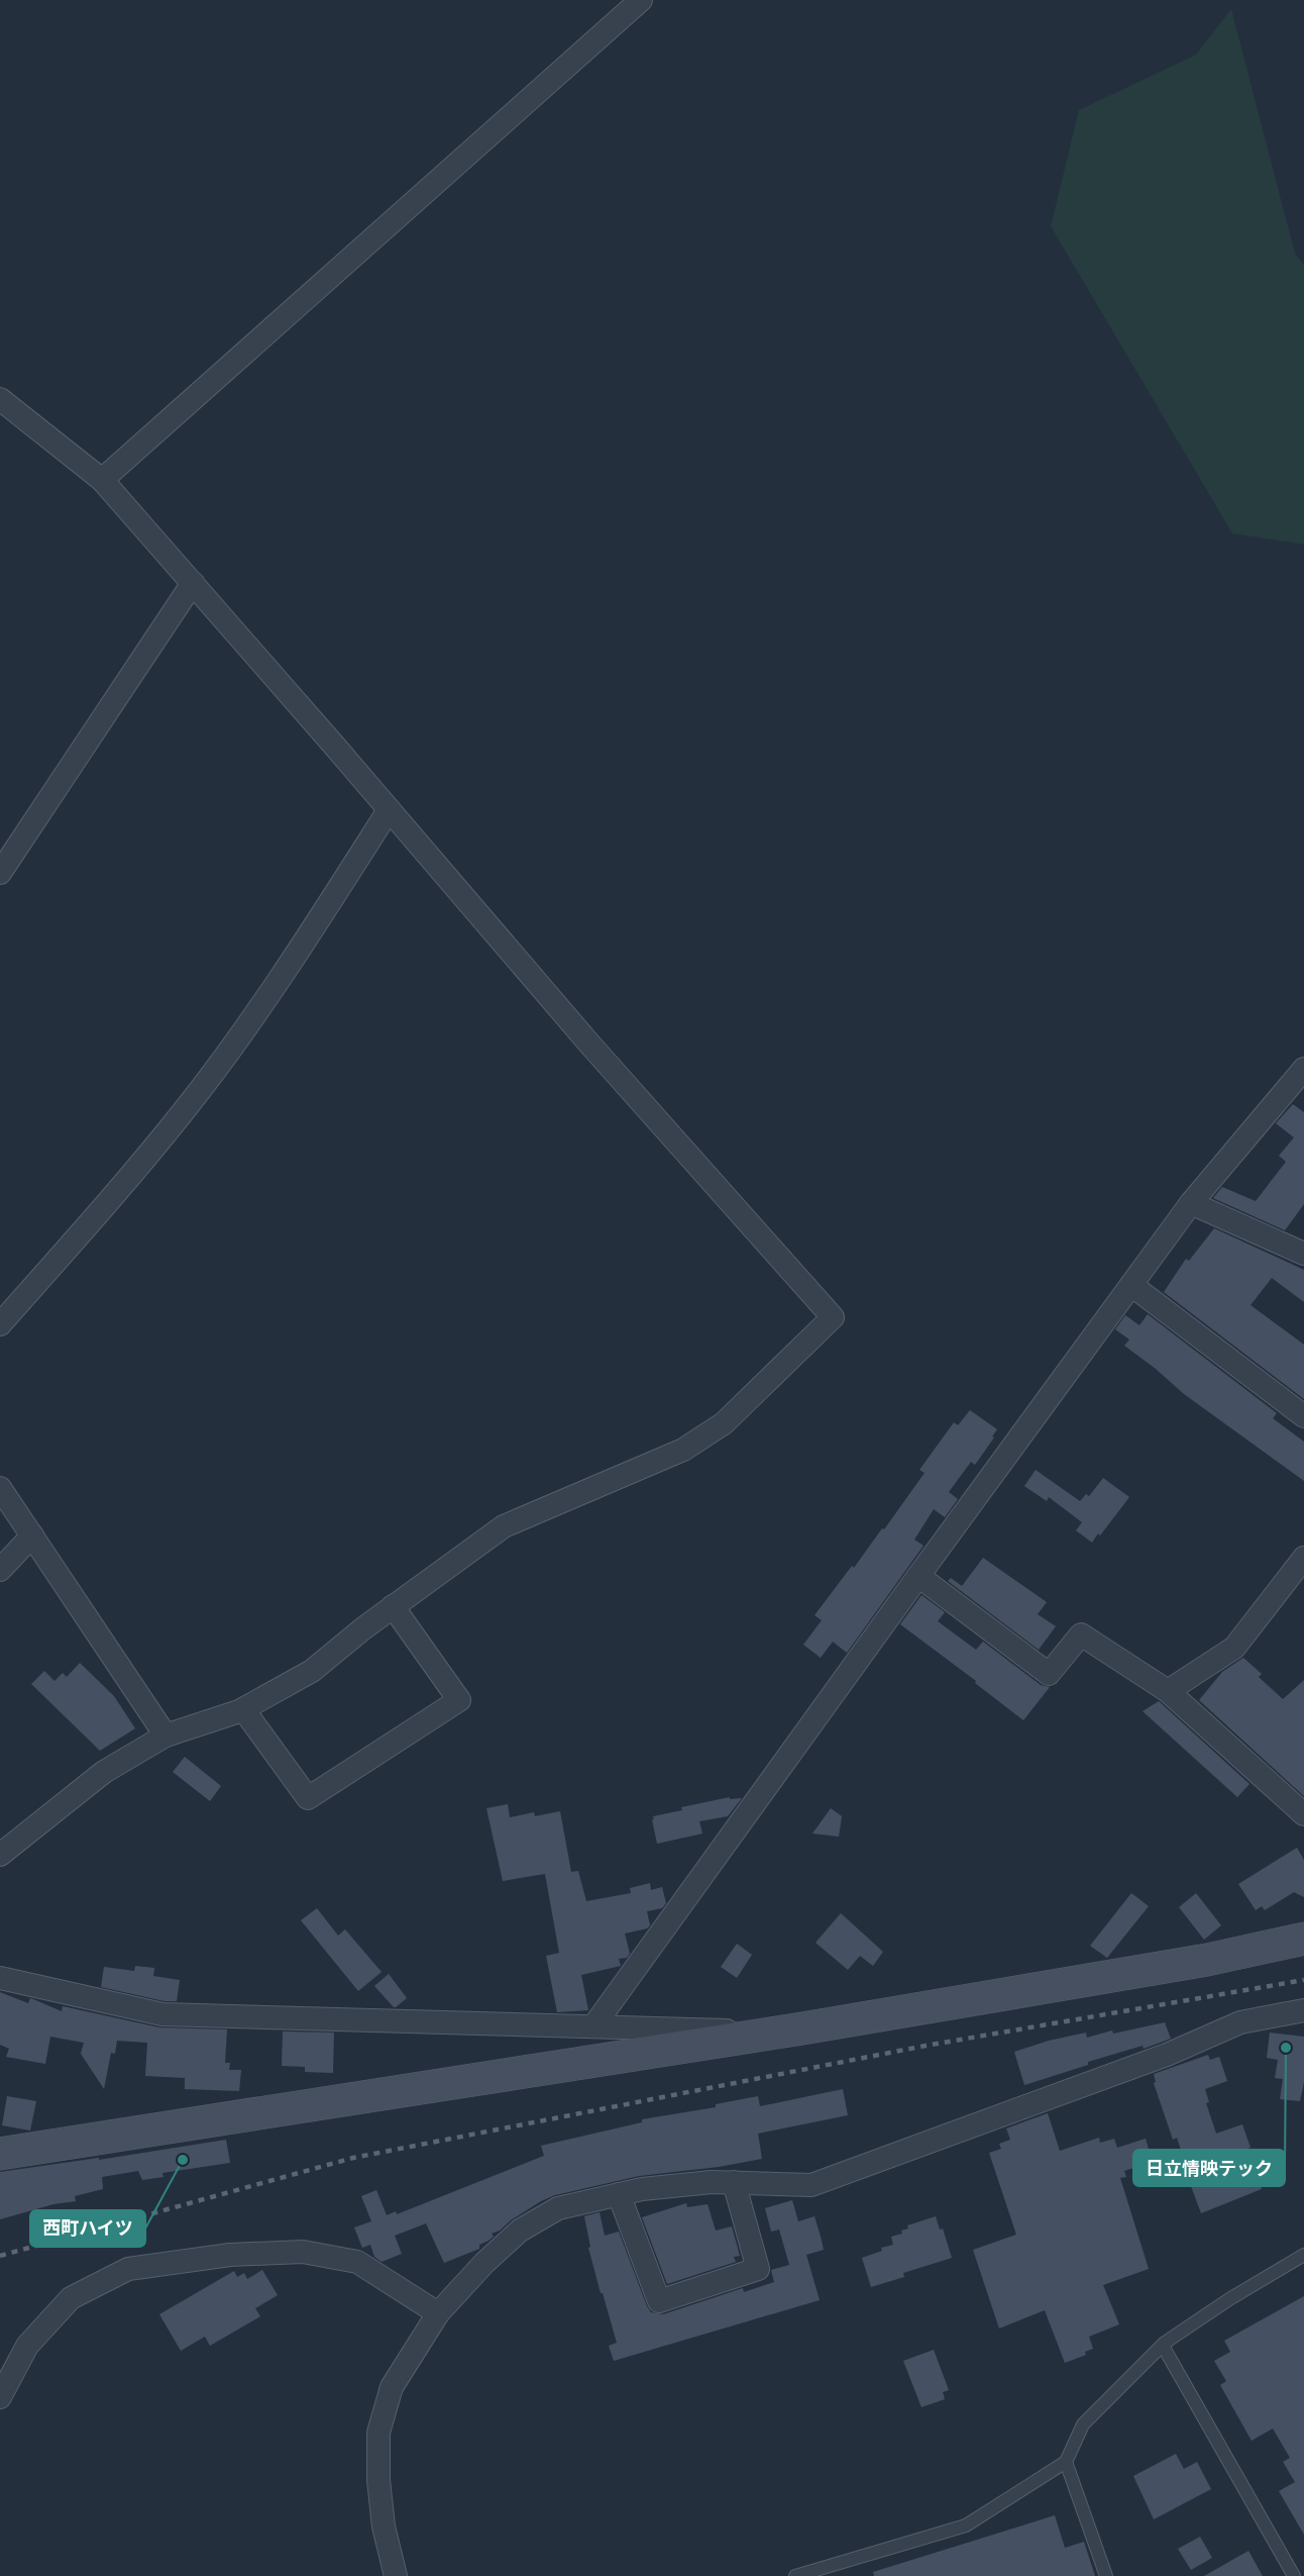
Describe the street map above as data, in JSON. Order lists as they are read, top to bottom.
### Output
{
  "places": ["日立情映テック", "西町ハイツ"]
}
